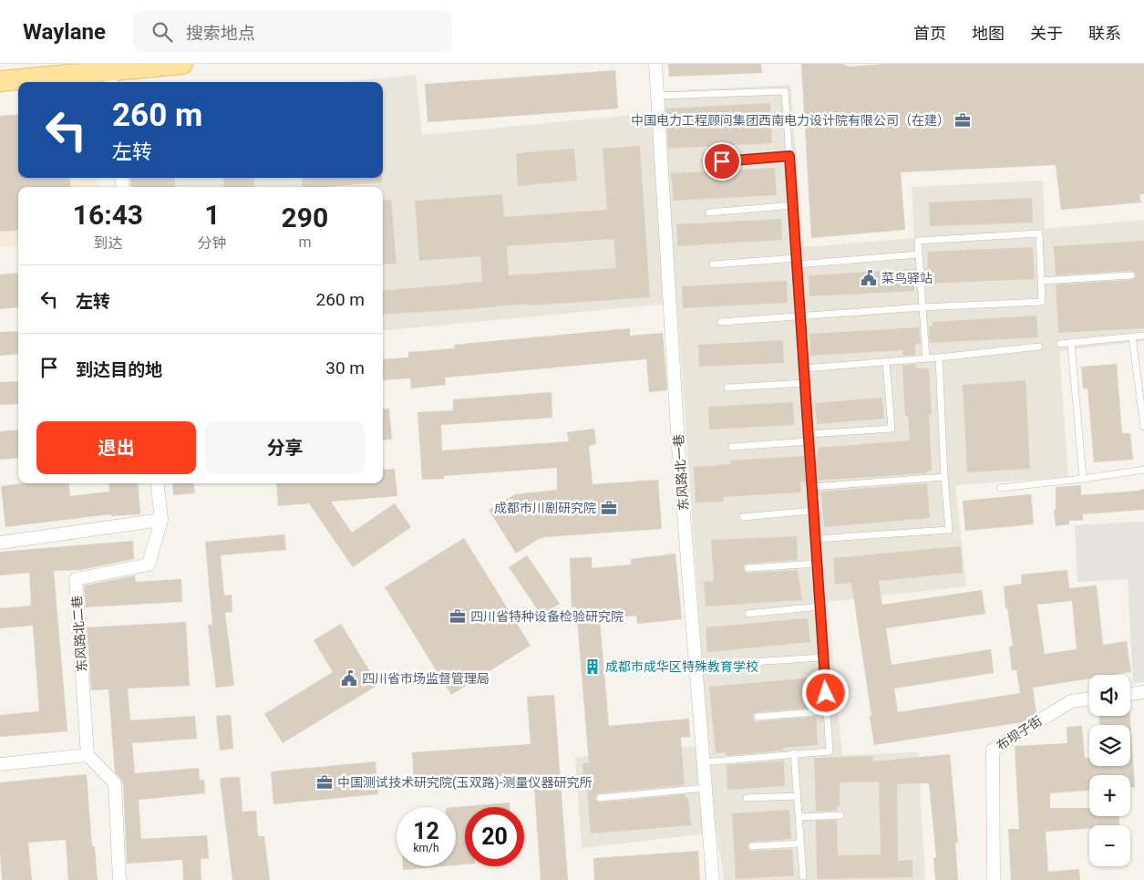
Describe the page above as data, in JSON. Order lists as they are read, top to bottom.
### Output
{
  "streets": {
    "street": ["东风路北一巷", "东风路北二巷", "布坝子街"]
  },
  "places": {
    "office": [
      "中国电力工程顾问集团西南电力设计院有限公司（在建）",
      "成都市川剧研究院",
      "四川省特种设备检验研究院",
      "中国测试技术研究院(玉双路)-测量仪器研究所"
    ],
    "public building": ["菜鸟驿站", "四川省市场监督管理局"],
    "building": ["成都市成华区特殊教育学校"]
  },
  "page": {
    "header": "Waylane",
    "search": "搜索地点",
    "nav": [
      "首页",
      "地图",
      "关于",
      "联系"
    ],
    "turn": ["260 m", "左转"],
    "eta": [
      "16:43",
      "到达",
      "1",
      "分钟",
      "290",
      "m"
    ],
    "list": [
      {
        "name": "左转",
        "value": "260 m"
      },
      {
        "name": "到达目的地",
        "value": "30 m"
      }
    ],
    "buttons": ["退出", "分享"],
    "map_buttons": ["+", "−"],
    "speed": "12 km/h",
    "limit": "20"
  }
}
